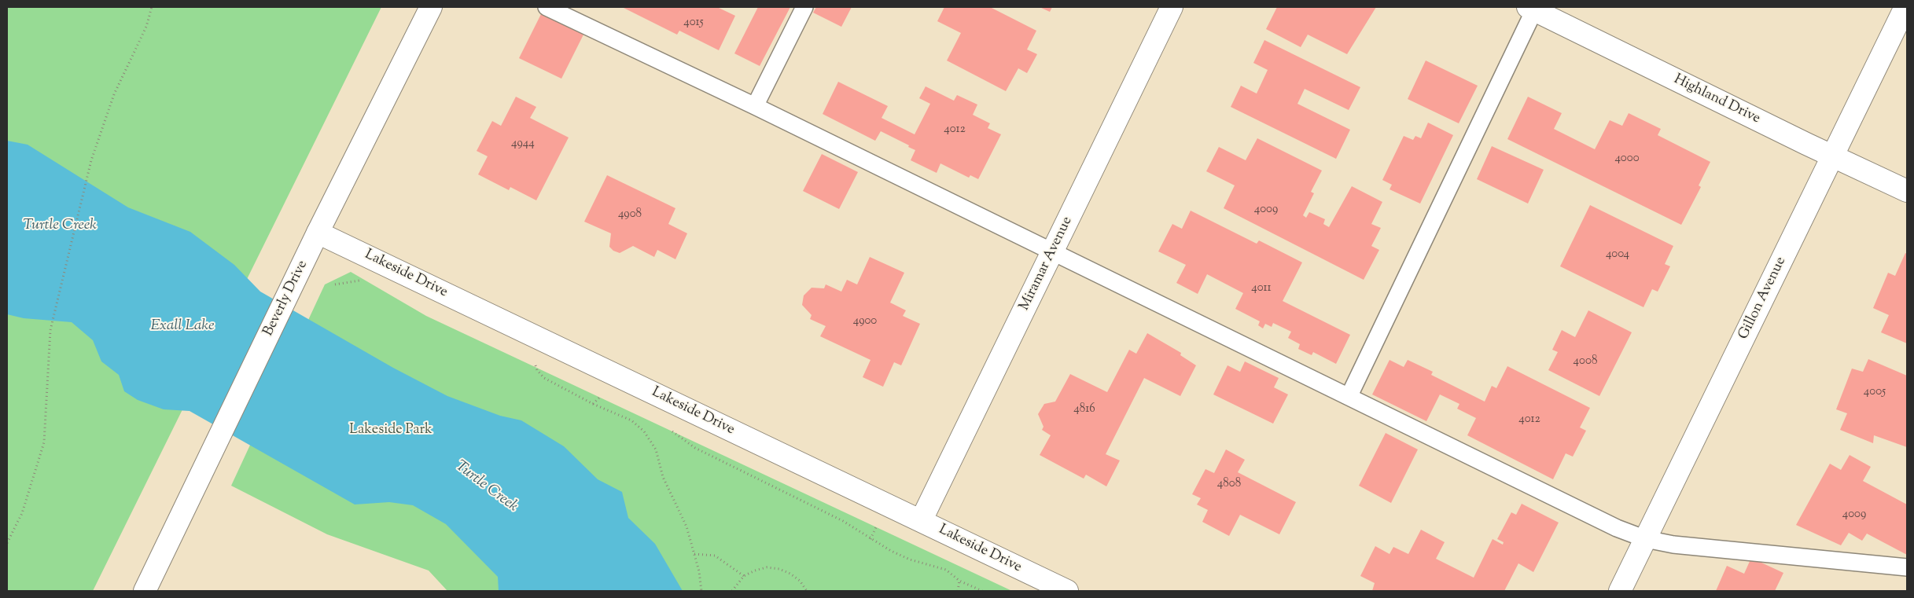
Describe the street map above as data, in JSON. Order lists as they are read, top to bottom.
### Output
{
  "streets": {
    "street": [
      "Highland Drive",
      "Miramar Avenue",
      "Lakeside Drive",
      "Beverly Drive",
      "Gillon Avenue"
    ]
  },
  "crossings": [
    ["Highland Drive", "Gillon Avenue"],
    ["Miramar Avenue", "Lakeside Drive"],
    ["Lakeside Drive", "Beverly Drive"]
  ],
  "water": ["Turtle Creek", "Exall Lake"],
  "parks": ["Lakeside Park"],
  "house_numbers": [
    "4015",
    "4012",
    "4944",
    "4000",
    "4009",
    "4908",
    "4004",
    "4011",
    "4900",
    "4008",
    "4005",
    "4816",
    "4012",
    "4808",
    "4009"
  ]
}
